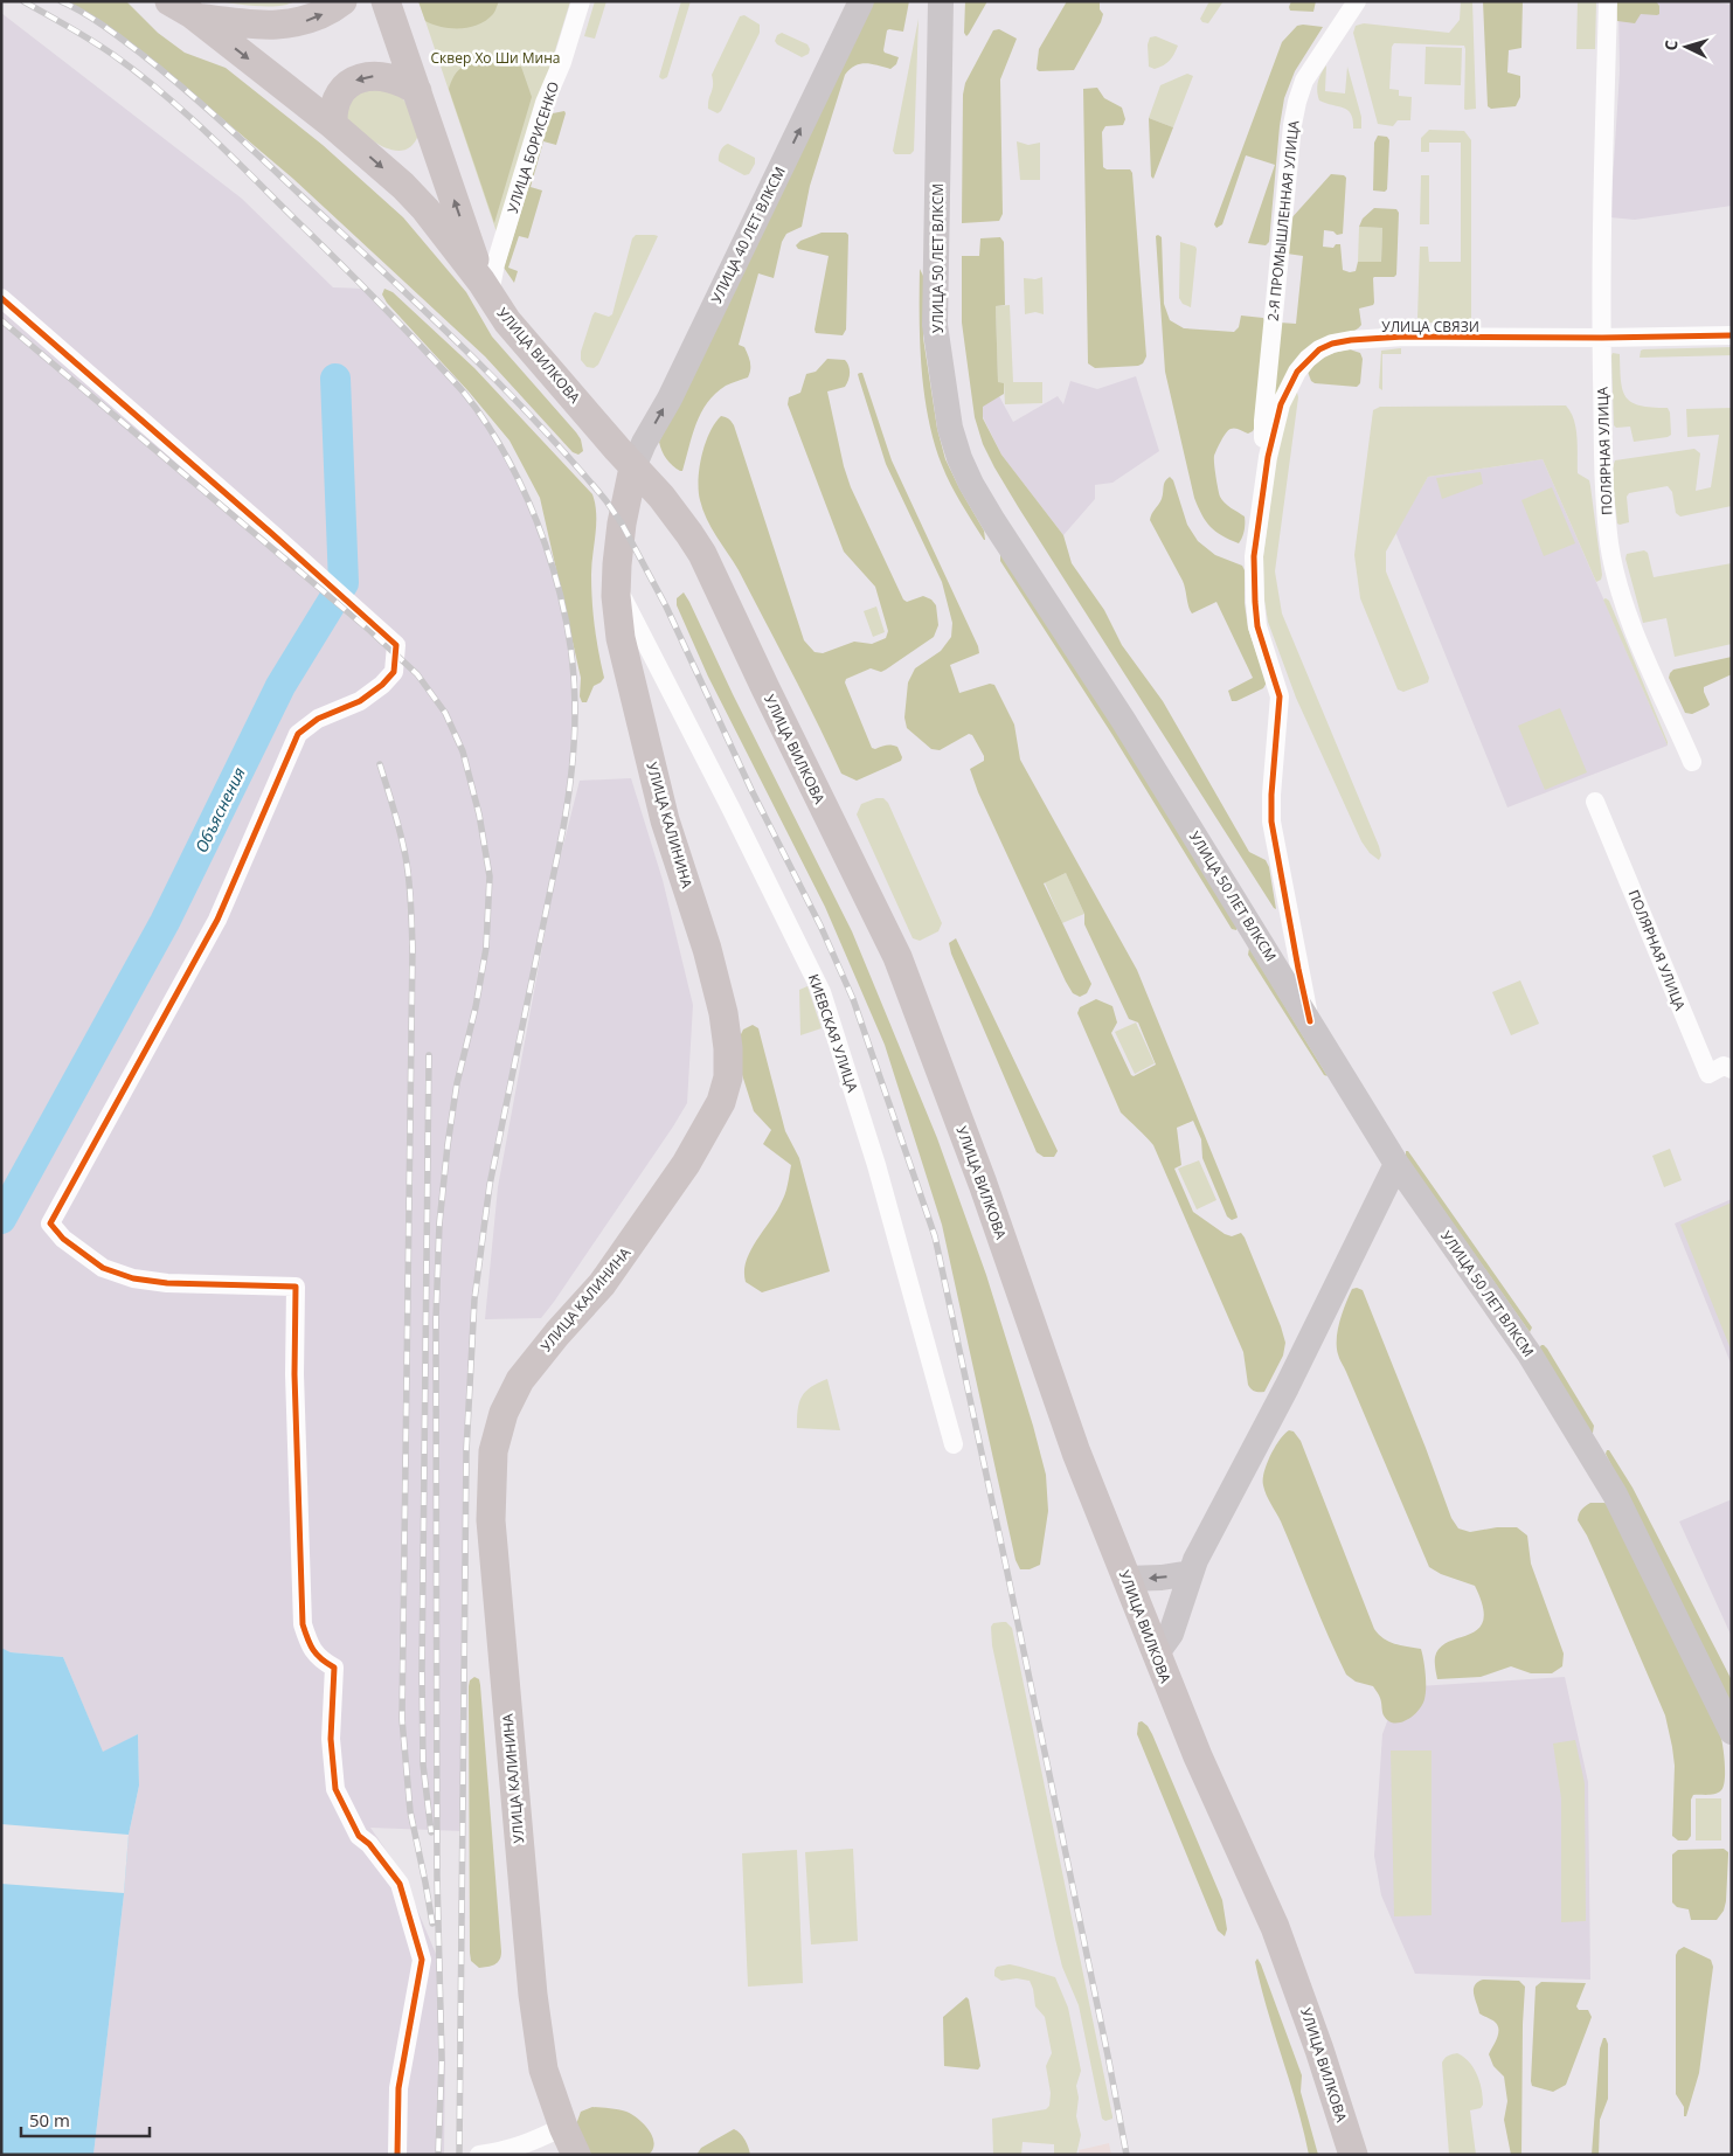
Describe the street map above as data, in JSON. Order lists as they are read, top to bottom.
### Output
{
  "streets": {
    "main road": [
      "УЛИЦА 40 ЛЕТ ВЛКСМ",
      "УЛИЦА 50 ЛЕТ ВЛКСМ",
      "УЛИЦА ВИЛКОВА",
      "УЛИЦА КАЛИНИНА"
    ],
    "street": [
      "УЛИЦА БОРИСЕНКО",
      "2-Я ПРОМЫШЛЕННАЯ УЛИЦА",
      "УЛИЦА СВЯЗИ",
      "ПОЛЯРНАЯ УЛИЦА",
      "КИЕВСКАЯ УЛИЦА"
    ]
  },
  "crossings": [
    ["УЛИЦА БОРИСЕНКО", "УЛИЦА ВИЛКОВА"],
    ["2-Я ПРОМЫШЛЕННАЯ УЛИЦА", "УЛИЦА СВЯЗИ"],
    ["УЛИЦА 40 ЛЕТ ВЛКСМ", "УЛИЦА ВИЛКОВА"],
    ["УЛИЦА 40 ЛЕТ ВЛКСМ", "УЛИЦА КАЛИНИНА"],
    ["УЛИЦА 50 ЛЕТ ВЛКСМ", "УЛИЦА СВЯЗИ"],
    ["УЛИЦА СВЯЗИ", "ПОЛЯРНАЯ УЛИЦА"],
    ["УЛИЦА ВИЛКОВА", "УЛИЦА КАЛИНИНА"],
    ["УЛИЦА КАЛИНИНА", "КИЕВСКАЯ УЛИЦА"]
  ],
  "one_way": ["УЛИЦА 40 ЛЕТ ВЛКСМ"],
  "water": ["Объяснения"],
  "parks": ["Сквер Хо Ши Мина"],
  "scale_bar": "50 m",
  "north": "left"
}
